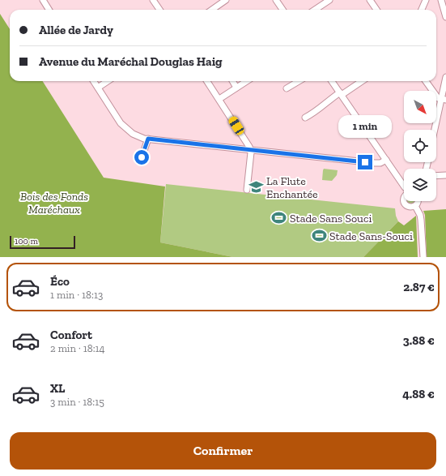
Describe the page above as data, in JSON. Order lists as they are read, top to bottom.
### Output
{
  "parks": ["Bois des Fonds Maréchaux"],
  "places": {
    "school or university": ["La Flute Enchantée"],
    "sports": ["Stade Sans Souci", "Stade Sans-Souci"]
  },
  "scale_bar": "100 m",
  "north": "bottom right",
  "page": {
    "banner": ["Allée de Jardy", "Avenue du Maréchal Douglas Haig"],
    "bubble": "1 min",
    "scale": "100 m",
    "list": [
      {
        "name": "Éco",
        "note": "1 min · 18:13",
        "value": "2.87 €"
      },
      {
        "name": "Confort",
        "note": "2 min · 18:14",
        "value": "3.88 €"
      },
      {
        "name": "XL",
        "note": "3 min · 18:15",
        "value": "4.88 €"
      }
    ],
    "buttons": "Confirmer"
  }
}
